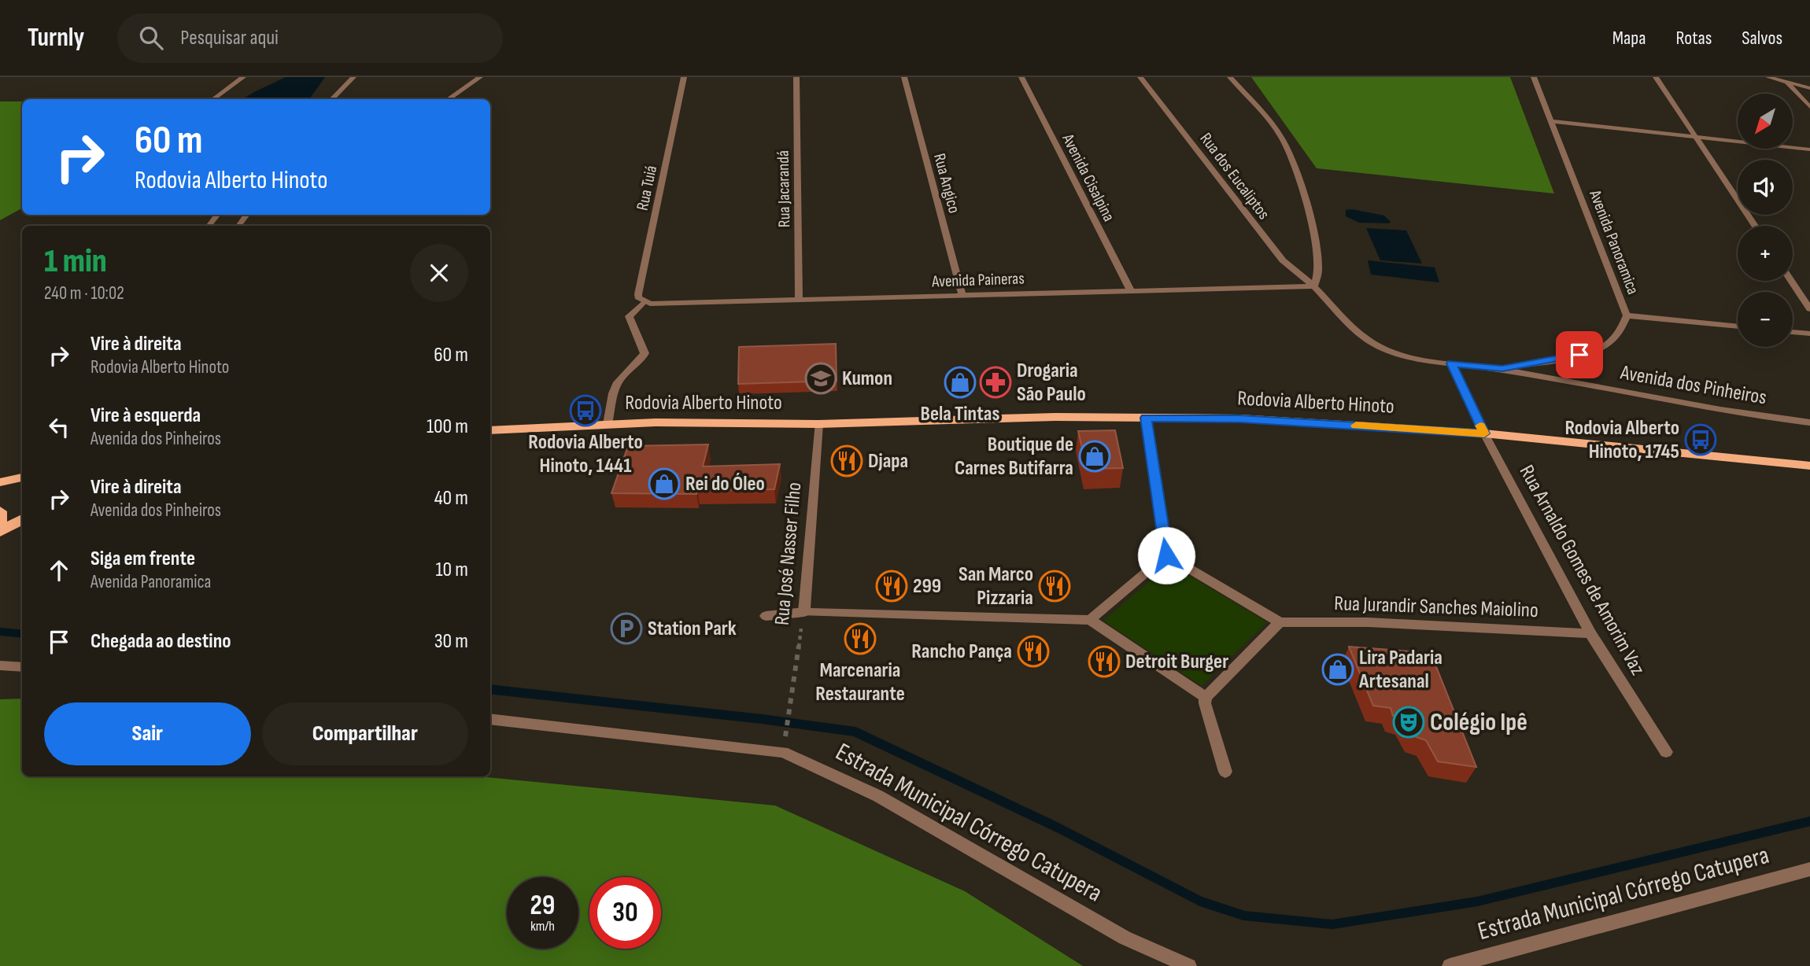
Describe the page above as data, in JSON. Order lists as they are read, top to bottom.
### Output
{
  "streets": {
    "main road": ["Rodovia Alberto Hinoto"],
    "street": [
      "Rua dos Eucaliptos",
      "Avenida Cisalpina",
      "Rua Angico",
      "Rua Tuiá",
      "Rua Jacarandá",
      "Avenida Panoramica",
      "Avenida Paineras",
      "Avenida dos Pinheiros",
      "Rua José Nasser Filho",
      "Rua Arnaldo Gomes de Amorim Vaz",
      "Rua Jurandir Sanches Maiolino",
      "Estrada Municipal Córrego Catupera"
    ]
  },
  "crossings": [
    ["Rua dos Eucaliptos", "Avenida Paineras"],
    ["Avenida Cisalpina", "Avenida Paineras"],
    ["Rua Angico", "Avenida Paineras"],
    ["Rua Tuiá", "Avenida Paineras"],
    ["Rua Jacarandá", "Avenida Paineras"],
    ["Avenida Panoramica", "Avenida dos Pinheiros"],
    ["Rodovia Alberto Hinoto", "Rua José Nasser Filho"],
    ["Rodovia Alberto Hinoto", "Rua Arnaldo Gomes de Amorim Vaz"],
    ["Rua José Nasser Filho", "Estrada Municipal Córrego Catupera"],
    ["Rua Arnaldo Gomes de Amorim Vaz", "Rua Jurandir Sanches Maiolino"]
  ],
  "places": {
    "school or university": ["Kumon"],
    "shop": [
      "Bela Tintas",
      "Boutique de Carnes Butifarra",
      "Rei do Óleo",
      "Lira Padaria Artesanal"
    ],
    "pharmacy": ["Drogaria São Paulo"],
    "bus stop": ["Rodovia Alberto Hinoto, 1441", "Rodovia Alberto Hinoto, 1745"],
    "restaurant": [
      "Djapa",
      "299",
      "San Marco Pizzaria",
      "Marcenaria Restaurante",
      "Rancho Pança",
      "Detroit Burger"
    ],
    "parking": ["Station Park"],
    "theatre": ["Colégio Ipê"]
  },
  "north": "bottom left",
  "page": {
    "header": "Turnly",
    "search": "Pesquisar aqui",
    "nav": ["Mapa", "Rotas", "Salvos"],
    "map_buttons": ["+", "−"],
    "turn": ["60 m", "Rodovia Alberto Hinoto"],
    "heading": ["1 min", "240 m · 10:02"],
    "list": [
      {
        "name": "Vire à direita",
        "note": "Rodovia Alberto Hinoto",
        "value": "60 m"
      },
      {
        "name": "Vire à esquerda",
        "note": "Avenida dos Pinheiros",
        "value": "100 m"
      },
      {
        "name": "Vire à direita",
        "note": "Avenida dos Pinheiros",
        "value": "40 m"
      },
      {
        "name": "Siga em frente",
        "note": "Avenida Panoramica",
        "value": "10 m"
      },
      {
        "name": "Chegada ao destino",
        "value": "30 m"
      }
    ],
    "buttons": ["Sair", "Compartilhar"],
    "speed": "29 km/h",
    "limit": "30"
  }
}
